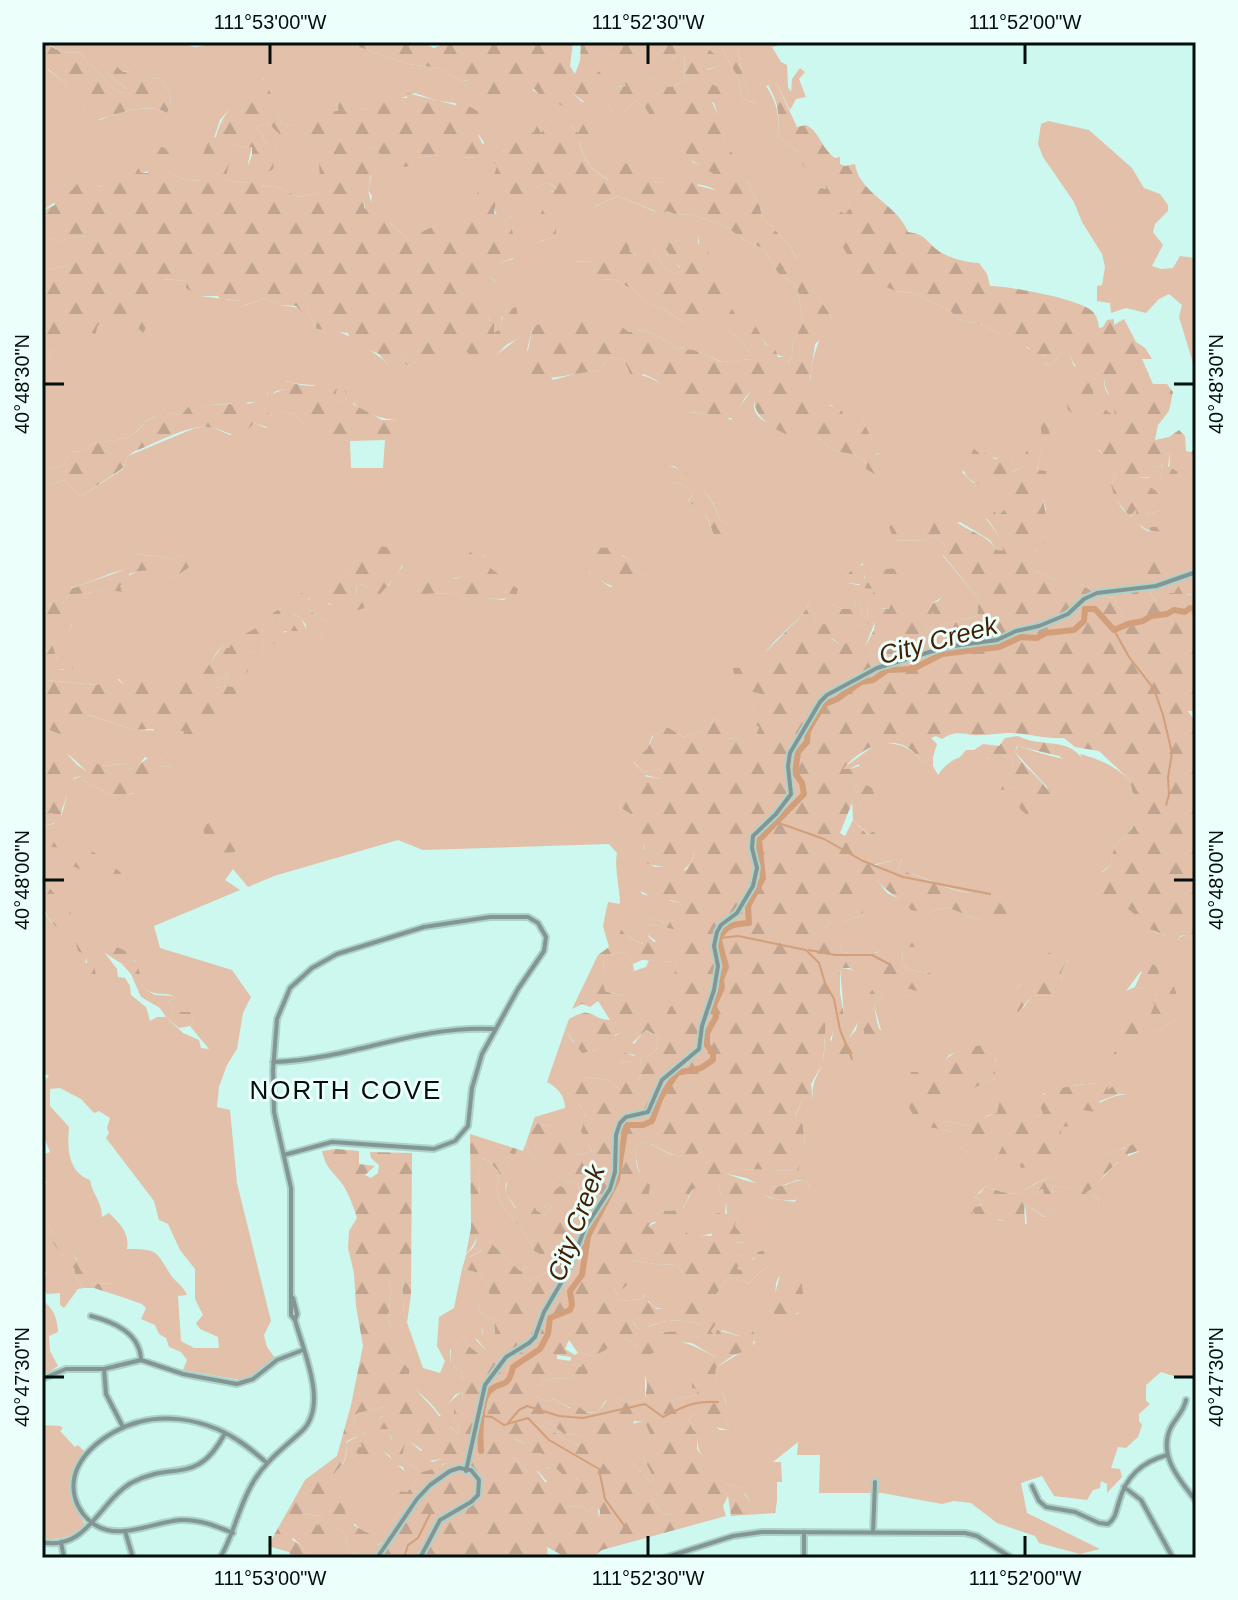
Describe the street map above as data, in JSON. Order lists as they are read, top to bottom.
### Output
{
  "districts": ["NORTH COVE"],
  "water": ["City Creek"],
  "coordinates": [
    "111°53'00\"W",
    "111°52'30\"W",
    "111°52'00\"W",
    "40°48'30\"N",
    "40°48'00\"N",
    "40°47'30\"N"
  ]
}
